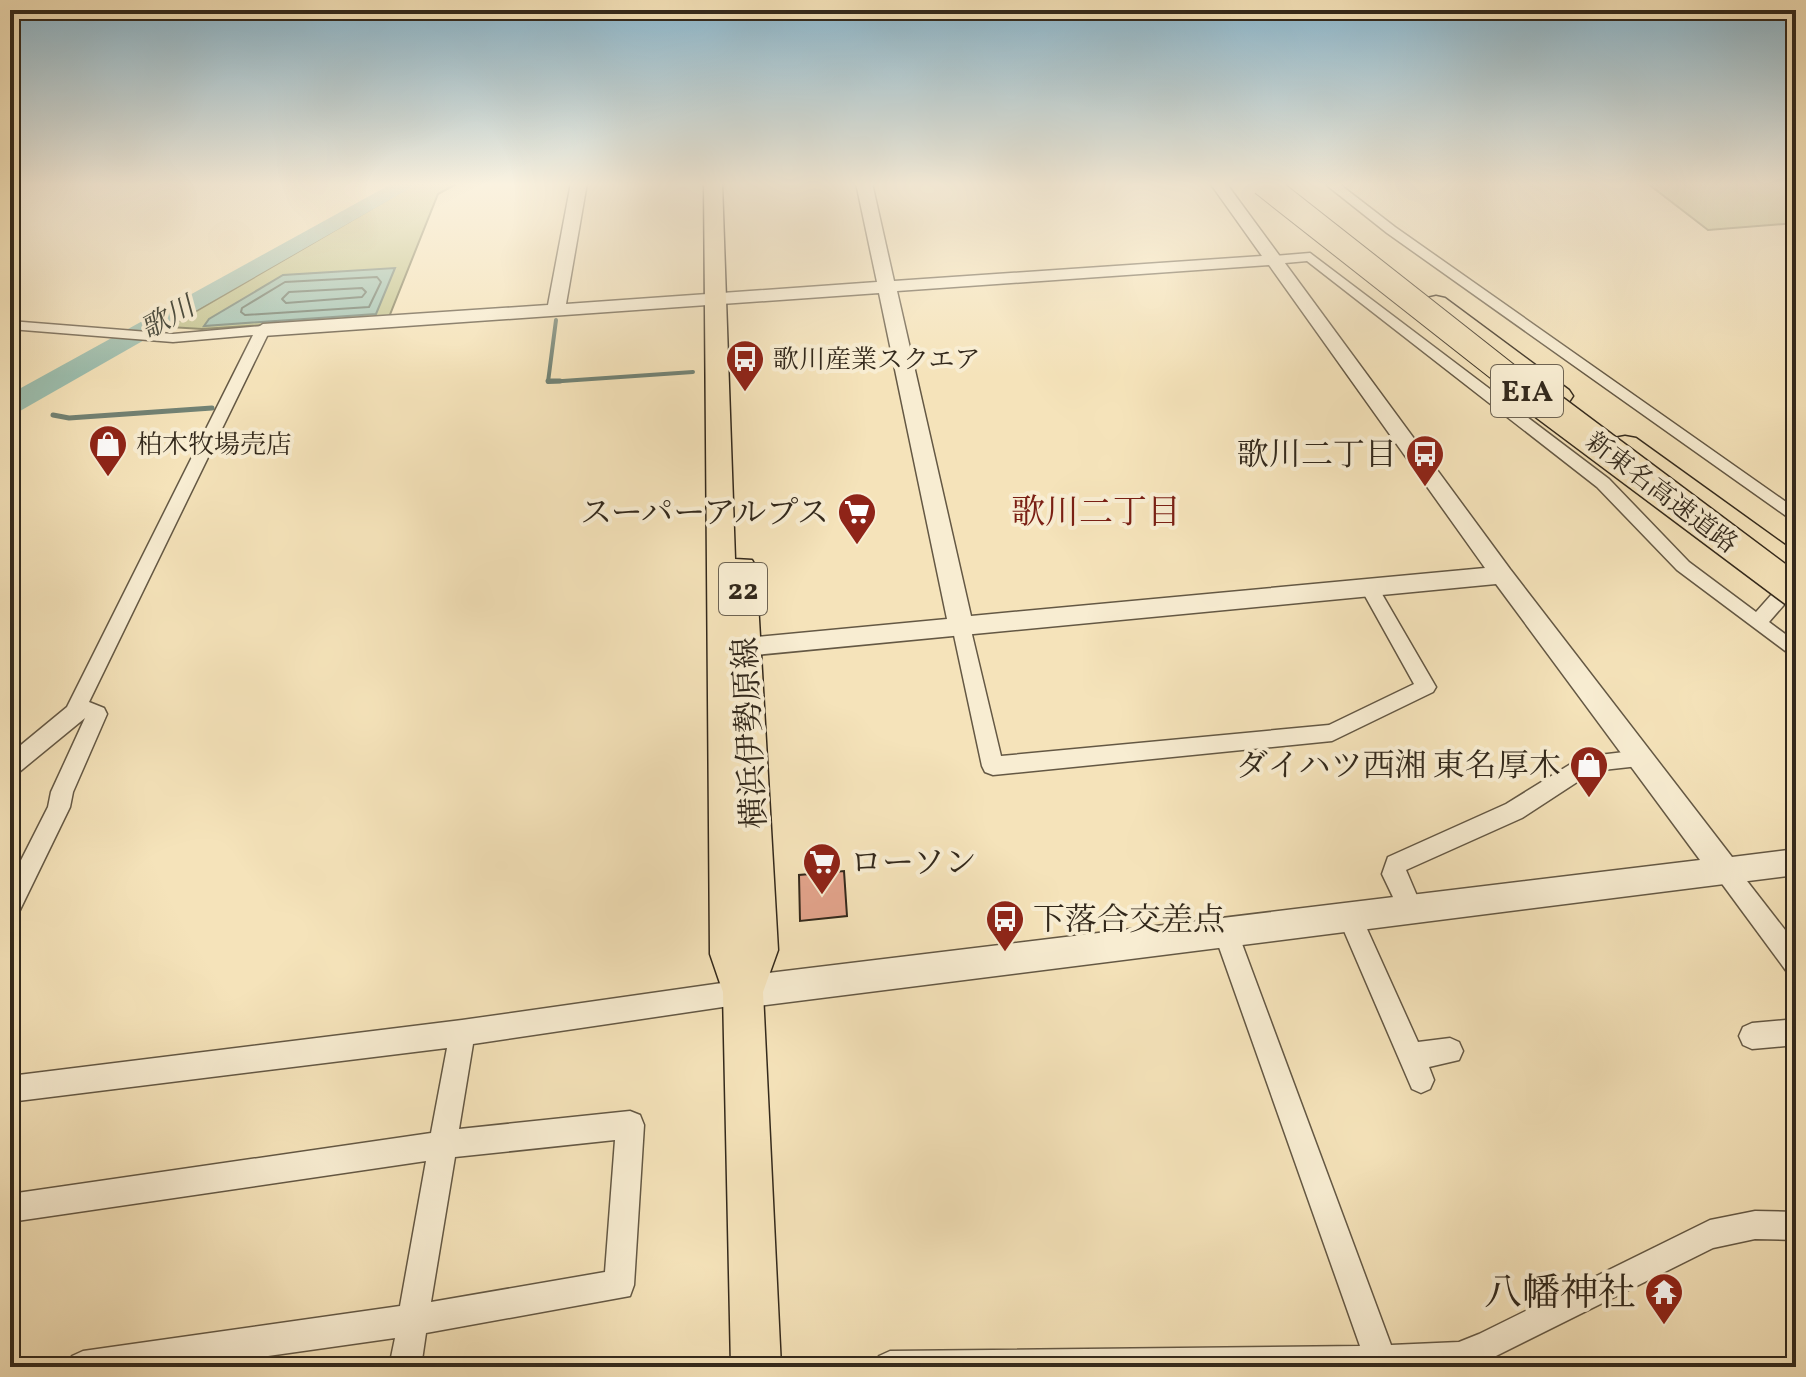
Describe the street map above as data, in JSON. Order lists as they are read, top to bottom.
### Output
{
  "streets": {
    "highway": ["E1A", "新東名高速道路"],
    "main road": ["22", "横浜伊勢原線"]
  },
  "districts": ["歌川二丁目"],
  "water": ["歌川"],
  "places": {
    "bus stop": ["歌川産業スクエア", "歌川二丁目", "下落合交差点"],
    "shop": ["柏木牧場売店", "ダイハツ西湘 東名厚木"],
    "supermarket": ["スーパーアルプス", "ローソン"],
    "temple": ["八幡神社"]
  }
}
